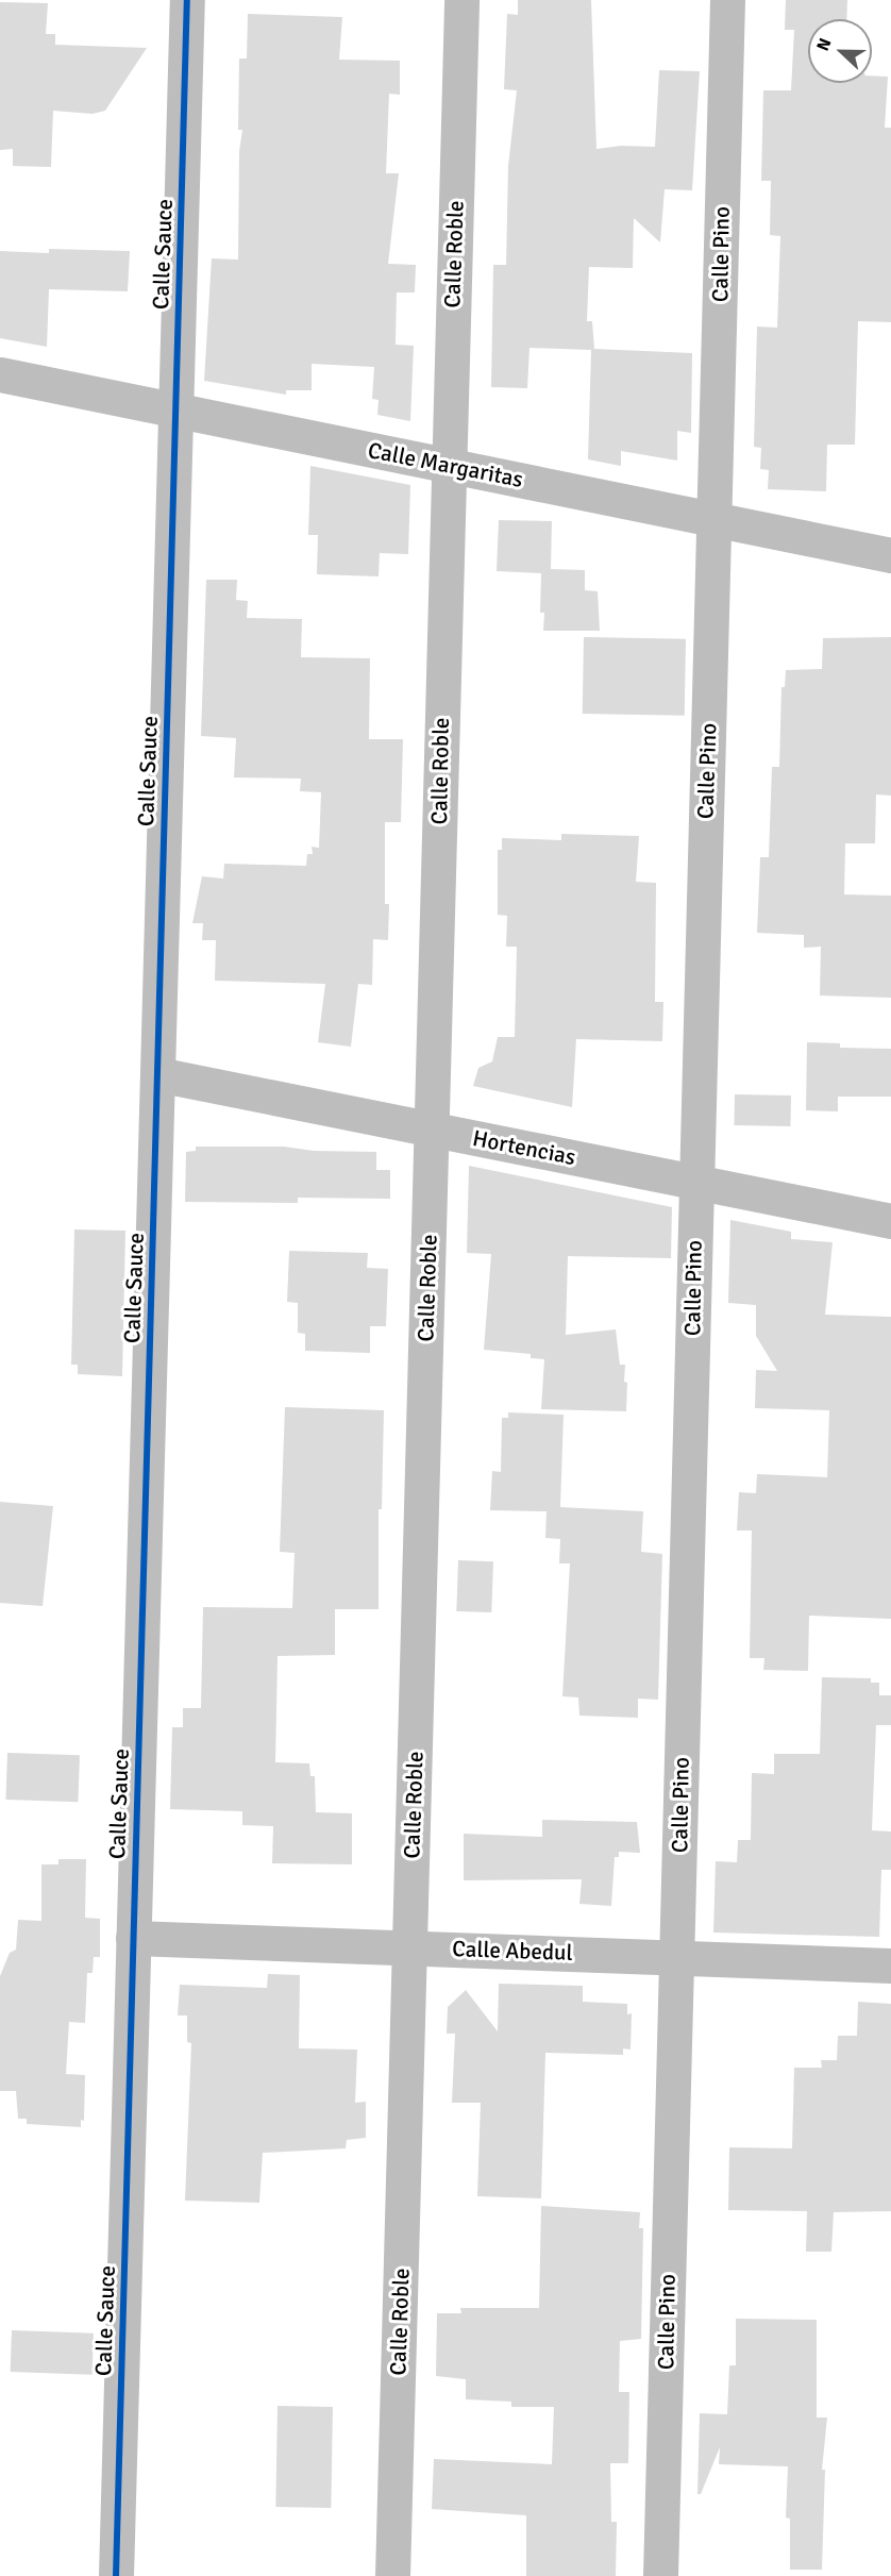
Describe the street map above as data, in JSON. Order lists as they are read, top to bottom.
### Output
{
  "streets": {
    "street": [
      "Calle Sauce",
      "Calle Roble",
      "Calle Pino",
      "Calle Margaritas",
      "Hortencias",
      "Calle Abedul"
    ]
  },
  "crossings": [
    ["Calle Sauce", "Calle Margaritas"],
    ["Calle Sauce", "Hortencias"],
    ["Calle Sauce", "Calle Abedul"],
    ["Calle Roble", "Calle Margaritas"],
    ["Calle Roble", "Hortencias"],
    ["Calle Roble", "Calle Abedul"],
    ["Calle Pino", "Calle Margaritas"],
    ["Calle Pino", "Hortencias"],
    ["Calle Pino", "Calle Abedul"]
  ],
  "north": "left"
}
